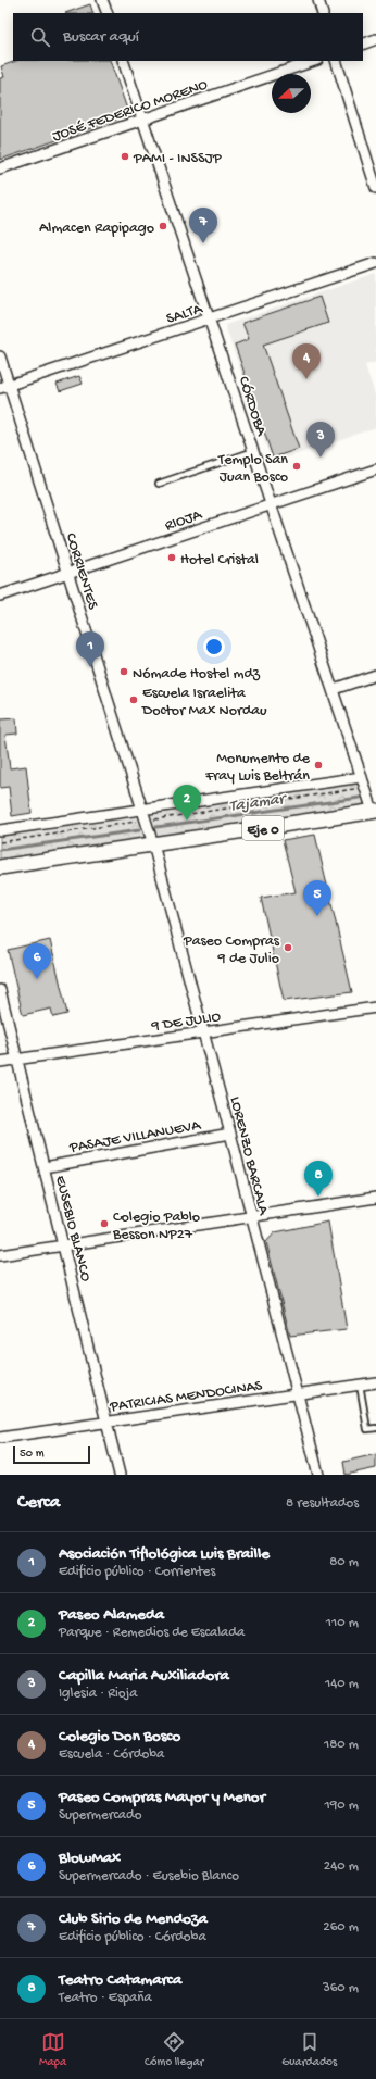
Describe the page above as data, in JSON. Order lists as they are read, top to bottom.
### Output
{
  "streets": {
    "main road": ["Eje 0"],
    "street": [
      "JOSÉ FEDERICO MORENO",
      "SALTA",
      "CÓRDOBA",
      "RIOJA",
      "CORRIENTES",
      "9 DE JULIO",
      "PASAJE VILLANUEVA",
      "LORENZO BARCALA",
      "EUSEBIO BLANCO",
      "PATRICIAS MENDOCINAS"
    ]
  },
  "crossings": [
    ["JOSÉ FEDERICO MORENO", "CÓRDOBA"],
    ["SALTA", "CÓRDOBA"],
    ["SALTA", "CORRIENTES"],
    ["CÓRDOBA", "RIOJA"],
    ["CÓRDOBA", "Eje 0"],
    ["RIOJA", "CORRIENTES"],
    ["CORRIENTES", "Eje 0"],
    ["CORRIENTES", "LORENZO BARCALA"],
    ["Eje 0", "LORENZO BARCALA"],
    ["9 DE JULIO", "LORENZO BARCALA"],
    ["9 DE JULIO", "EUSEBIO BLANCO"],
    ["PASAJE VILLANUEVA", "LORENZO BARCALA"],
    ["PASAJE VILLANUEVA", "EUSEBIO BLANCO"],
    ["LORENZO BARCALA", "PATRICIAS MENDOCINAS"],
    ["EUSEBIO BLANCO", "PATRICIAS MENDOCINAS"]
  ],
  "water": ["Tajamar"],
  "places": [
    "PAMI - INSSJP",
    "Almacen Rapipago",
    "Templo San Juan Bosco",
    "Hotel Cristal",
    "Nómade Hostel mdz",
    "Escuela Israelita Doctor Max Nordau",
    "Monumento de Fray Luis Beltrán",
    "Paseo Compras 9 de Julio",
    "Colegio Pablo Besson NP27"
  ],
  "scale_bar": "50 m",
  "north": "left",
  "page": {
    "search": "Buscar aquí",
    "pins": [
      "7",
      "4",
      "3",
      "1",
      "2",
      "5",
      "6",
      "8"
    ],
    "scale": "50 m",
    "heading": ["Cerca", "8 resultados"],
    "list": [
      {
        "mark": "1",
        "name": "Asociación Tiflológica Luis Braille",
        "note": "Edificio público · Corrientes",
        "value": "80 m"
      },
      {
        "mark": "2",
        "name": "Paseo Alameda",
        "note": "Parque · Remedios de Escalada",
        "value": "110 m"
      },
      {
        "mark": "3",
        "name": "Capilla Maria Auxiliadora",
        "note": "Iglesia · Rioja",
        "value": "140 m"
      },
      {
        "mark": "4",
        "name": "Colegio Don Bosco",
        "note": "Escuela · Córdoba",
        "value": "180 m"
      },
      {
        "mark": "5",
        "name": "Paseo Compras Mayor y Menor",
        "note": "Supermercado",
        "value": "190 m"
      },
      {
        "mark": "6",
        "name": "BlowMax",
        "note": "Supermercado · Eusebio Blanco",
        "value": "240 m"
      },
      {
        "mark": "7",
        "name": "Club Sirio de Mendoza",
        "note": "Edificio público · Córdoba",
        "value": "260 m"
      },
      {
        "mark": "8",
        "name": "Teatro Catamarca",
        "note": "Teatro · España",
        "value": "360 m"
      }
    ],
    "nav": ["Mapa", "Cómo llegar", "Guardados"]
  }
}
